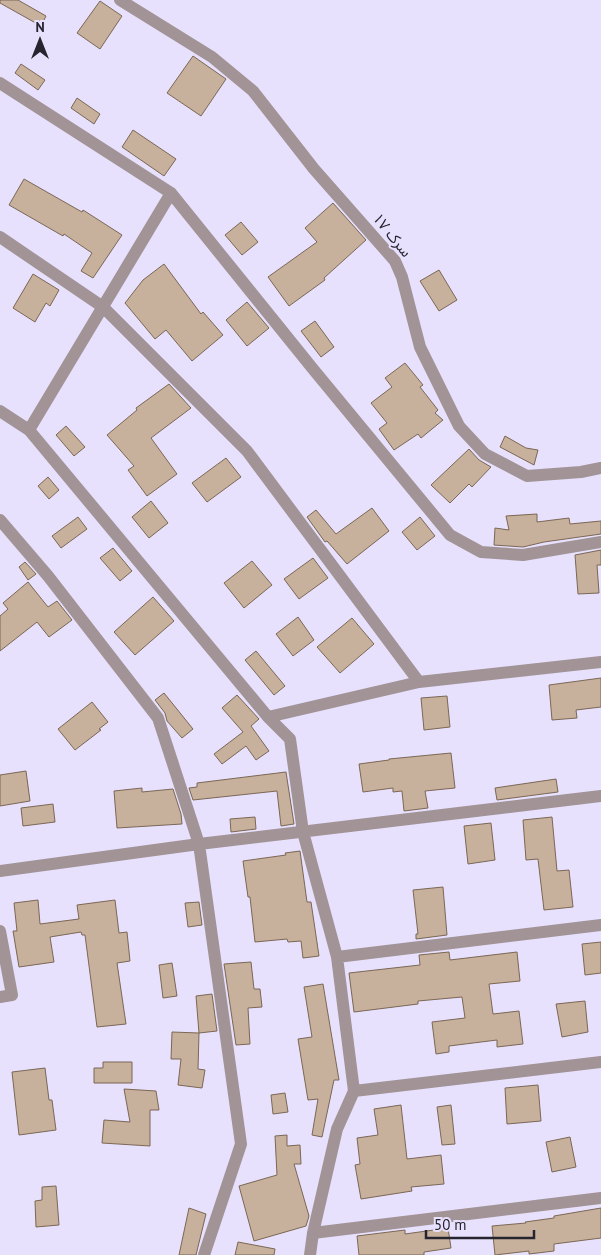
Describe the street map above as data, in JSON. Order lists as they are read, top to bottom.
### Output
{
  "streets": {
    "street": ["سرک ۱۷"]
  },
  "scale_bar": "50 m",
  "north": "top"
}
